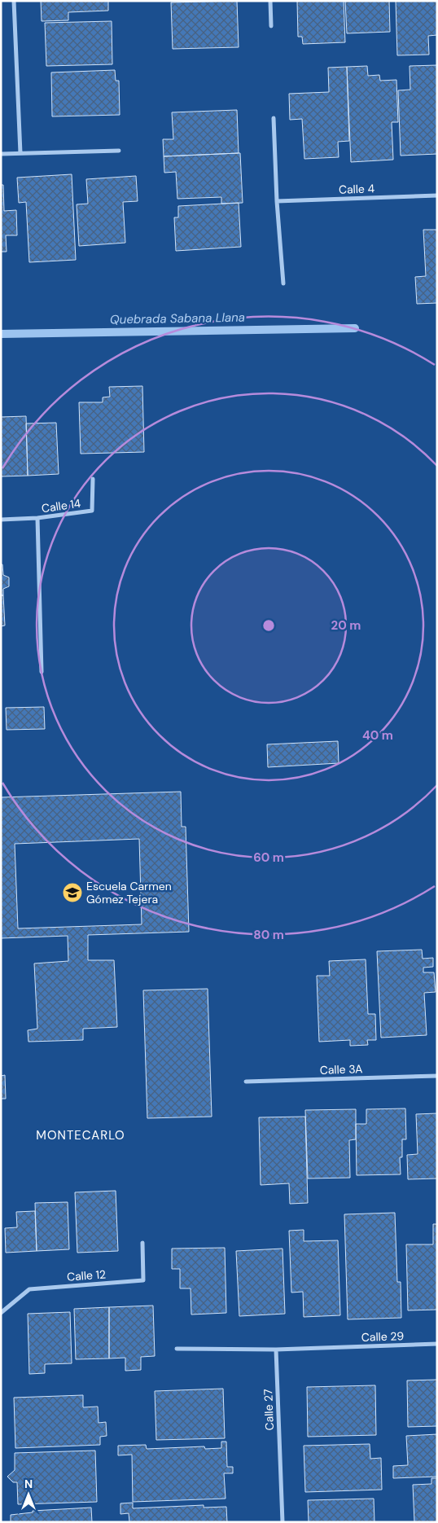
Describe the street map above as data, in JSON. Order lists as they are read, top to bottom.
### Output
{
  "streets": {
    "street": [
      "Calle 4",
      "Calle 14",
      "Calle 3A",
      "Calle 12",
      "Calle 29",
      "Calle 27"
    ]
  },
  "crossings": [
    ["Calle 29", "Calle 27"]
  ],
  "districts": ["MONTECARLO"],
  "water": ["Quebrada Sabana Llana"],
  "places": {
    "school or university": ["Escuela Carmen Gómez Tejera"]
  },
  "north": "top",
  "rings": [
    "20 m",
    "40 m",
    "60 m",
    "80 m"
  ]
}
